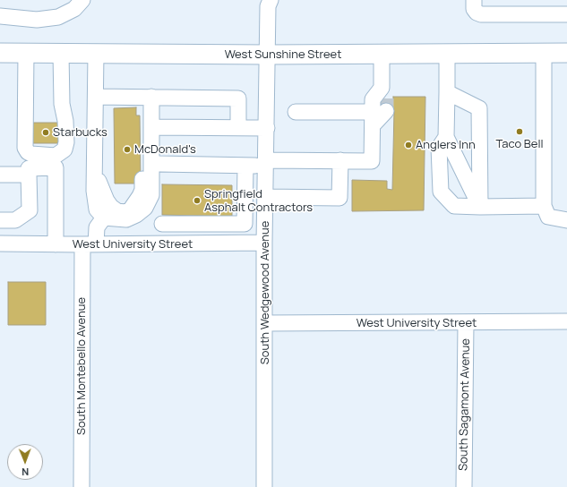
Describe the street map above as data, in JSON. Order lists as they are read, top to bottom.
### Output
{
  "streets": {
    "main road": ["West Sunshine Street"],
    "street": [
      "West University Street",
      "South Wedgewood Avenue",
      "South Montebello Avenue",
      "South Sagamont Avenue"
    ]
  },
  "crossings": [
    ["West Sunshine Street", "South Wedgewood Avenue"],
    ["West University Street", "South Wedgewood Avenue"],
    ["West University Street", "South Montebello Avenue"],
    ["West University Street", "South Sagamont Avenue"]
  ],
  "places": [
    "Taco Bell",
    "Starbucks",
    "Anglers Inn",
    "McDonald's",
    "Springfield Asphalt Contractors"
  ],
  "north": "bottom"
}
